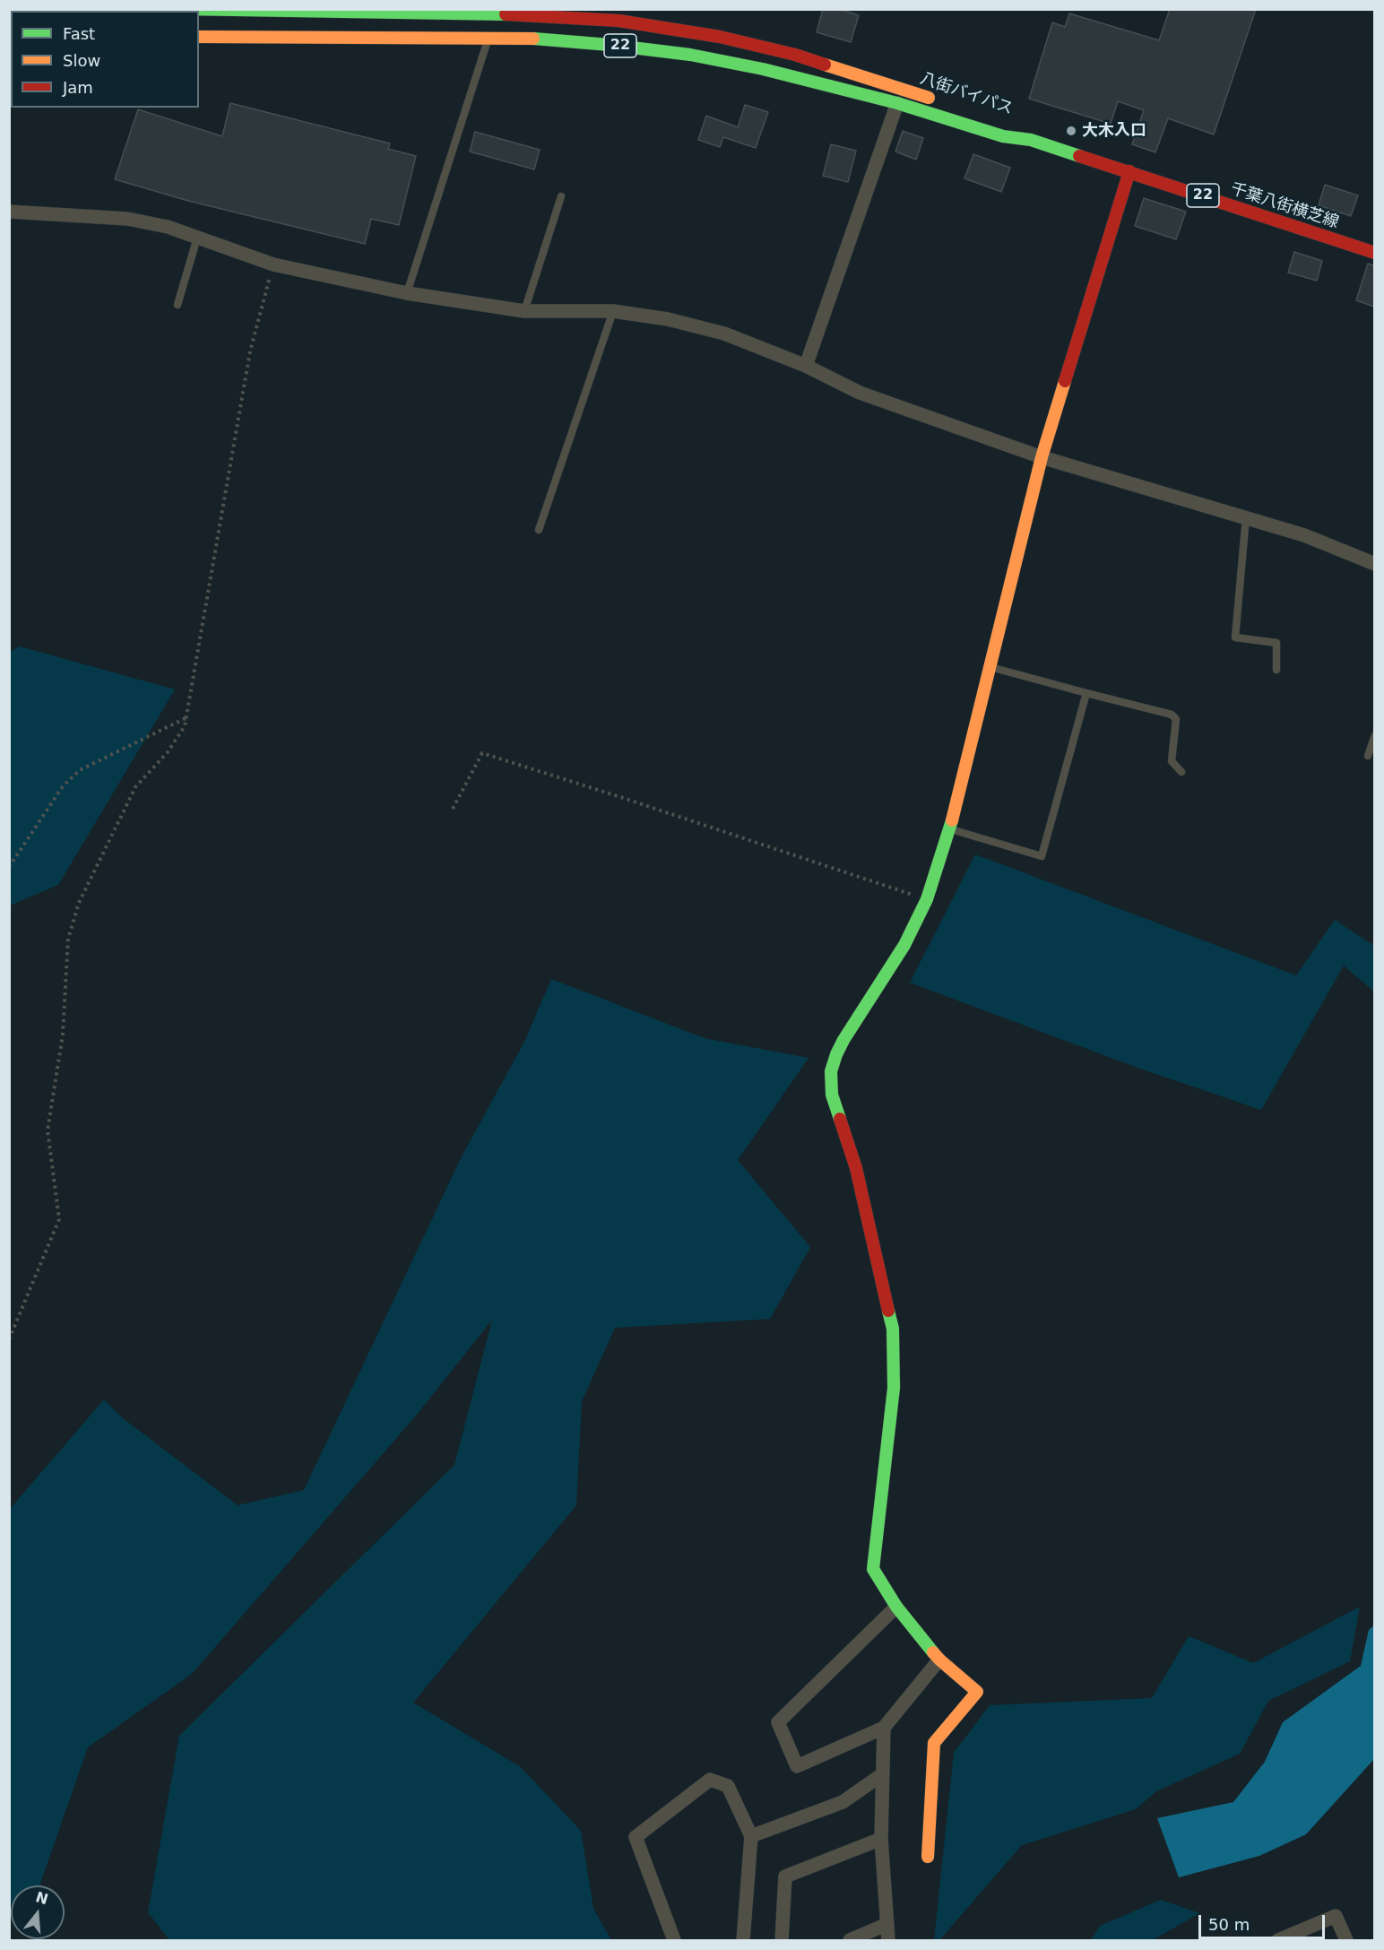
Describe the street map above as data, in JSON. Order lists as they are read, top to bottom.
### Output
{
  "streets": {
    "main road": ["22", "八街バイパス", "千葉八街横芝線"]
  },
  "crossings": [
    ["八街バイパス", "千葉八街横芝線"]
  ],
  "places": ["大木入口"],
  "legend": ["Fast", "Slow", "Jam"],
  "scale_bar": "50 m",
  "north": "top"
}
